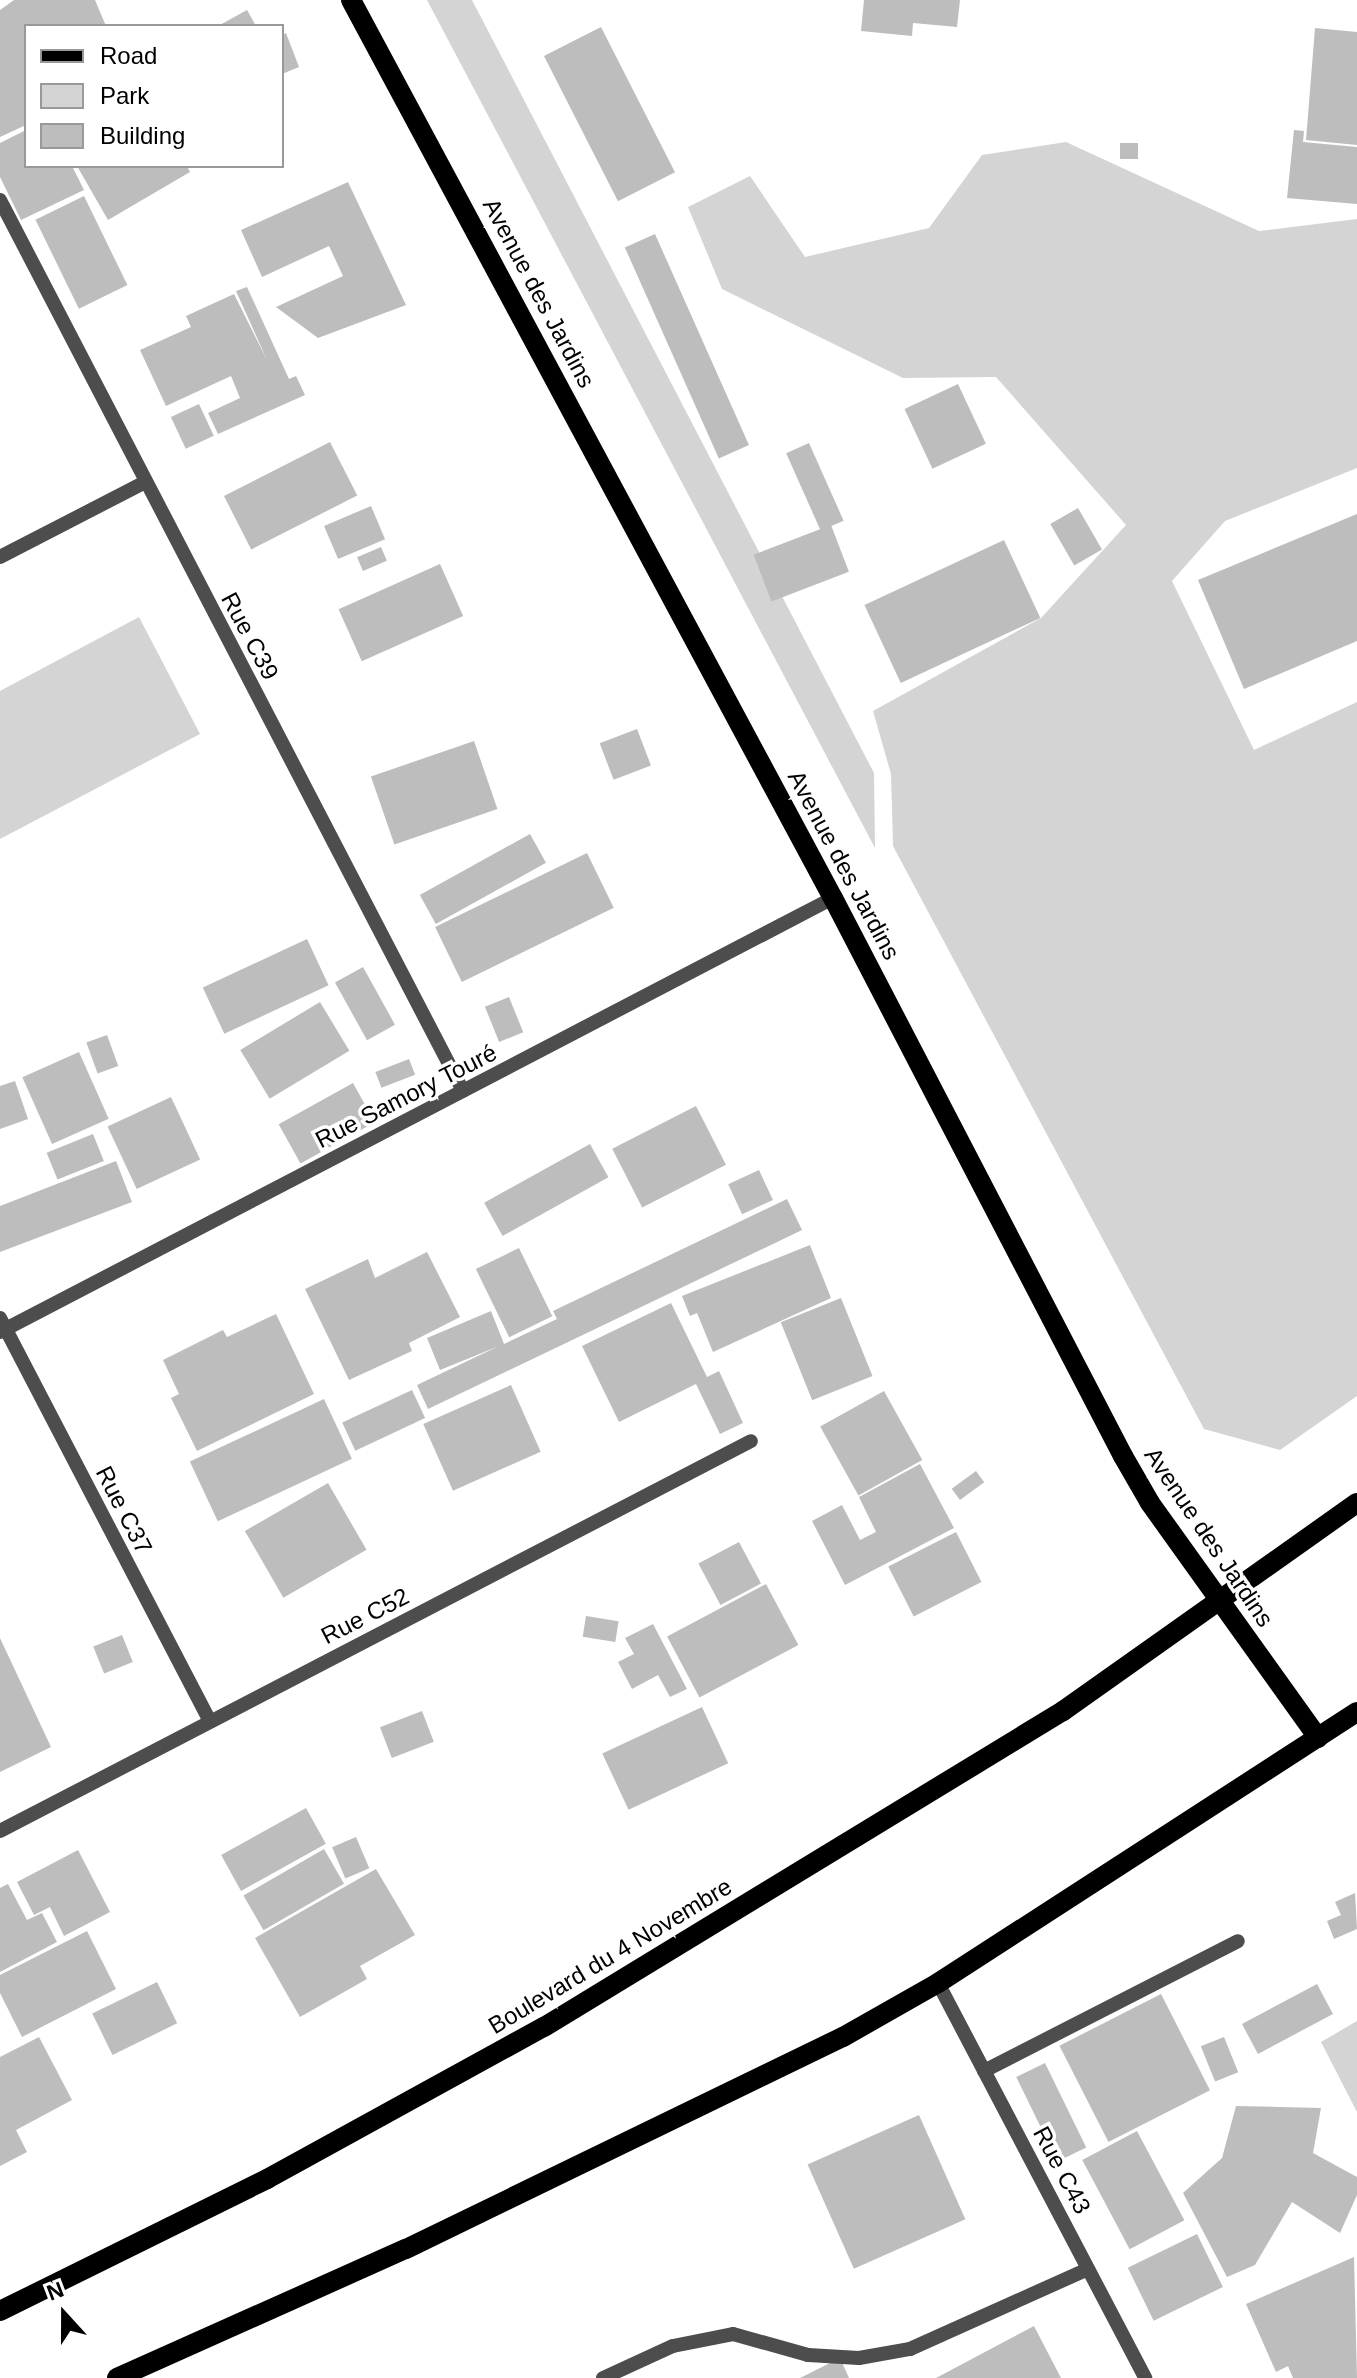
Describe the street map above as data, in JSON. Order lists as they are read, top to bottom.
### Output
{
  "streets": {
    "main road": ["Avenue des Jardins", "Boulevard du 4 Novembre"],
    "street": [
      "Rue C39",
      "Rue Samory Touré",
      "Rue C37",
      "Rue C52",
      "Rue C43"
    ]
  },
  "crossings": [
    ["Avenue des Jardins", "Rue Samory Touré"],
    ["Avenue des Jardins", "Boulevard du 4 Novembre"],
    ["Rue C39", "Rue Samory Touré"],
    ["Rue Samory Touré", "Rue C37"],
    ["Rue C37", "Rue C52"]
  ],
  "legend": ["Road", "Park", "Building"],
  "north": "top"
}
